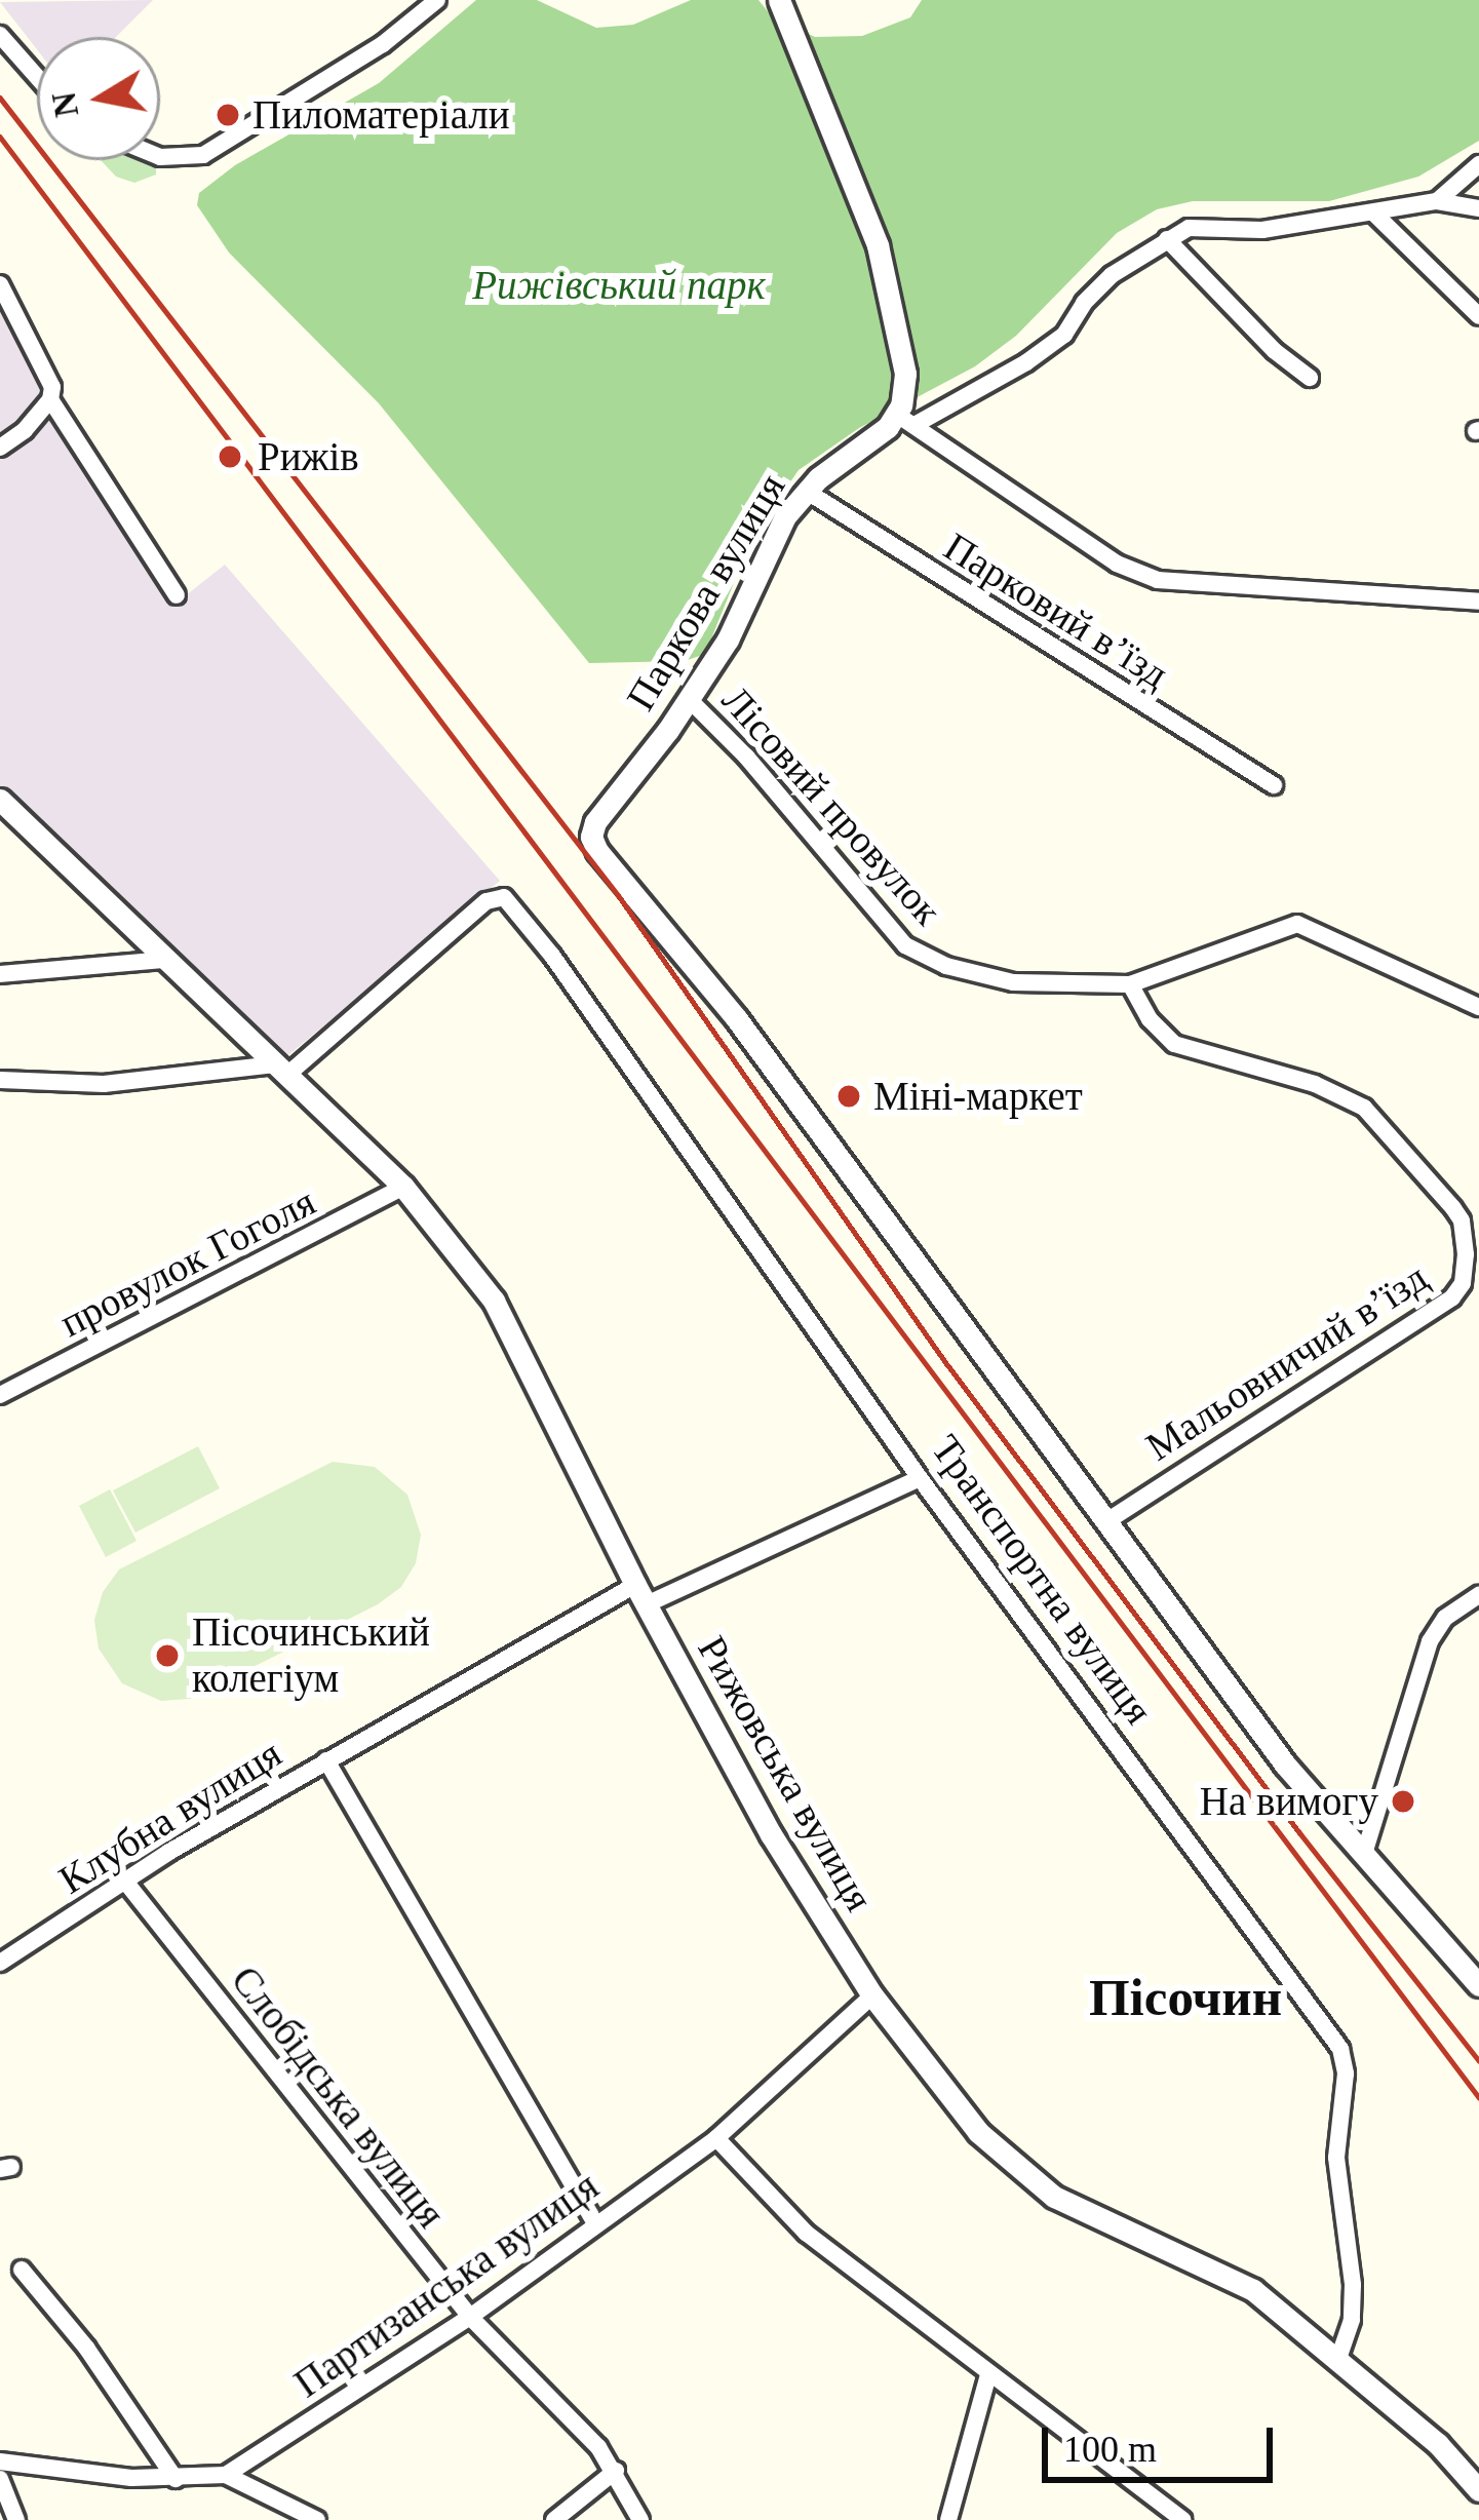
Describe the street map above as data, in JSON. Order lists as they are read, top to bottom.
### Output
{
  "streets": {
    "street": [
      "Паркова вулиця",
      "Парковий в’їзд",
      "Лісовий провулок",
      "провулок Гоголя",
      "Мальовничий в’їзд",
      "Транспортна вулиця",
      "Рижовська вулиця",
      "Клубна вулиця",
      "Слобідська вулиця",
      "Партизанська вулиця"
    ]
  },
  "crossings": [
    ["Паркова вулиця", "Парковий в’їзд"],
    ["Паркова вулиця", "Лісовий провулок"],
    ["Паркова вулиця", "Мальовничий в’їзд"],
    ["Лісовий провулок", "Мальовничий в’їзд"],
    ["провулок Гоголя", "Рижовська вулиця"],
    ["Транспортна вулиця", "Рижовська вулиця"],
    ["Транспортна вулиця", "Клубна вулиця"],
    ["Рижовська вулиця", "Клубна вулиця"],
    ["Рижовська вулиця", "Партизанська вулиця"],
    ["Клубна вулиця", "Слобідська вулиця"],
    ["Слобідська вулиця", "Партизанська вулиця"]
  ],
  "districts": ["Пісочин"],
  "parks": ["Рижівський парк"],
  "places": [
    "Пиломатеріали",
    "Рижів",
    "Міні-маркет",
    "Пісочинський колегіум",
    "На вимогу"
  ],
  "scale_bar": "100 m",
  "north": "left"
}
